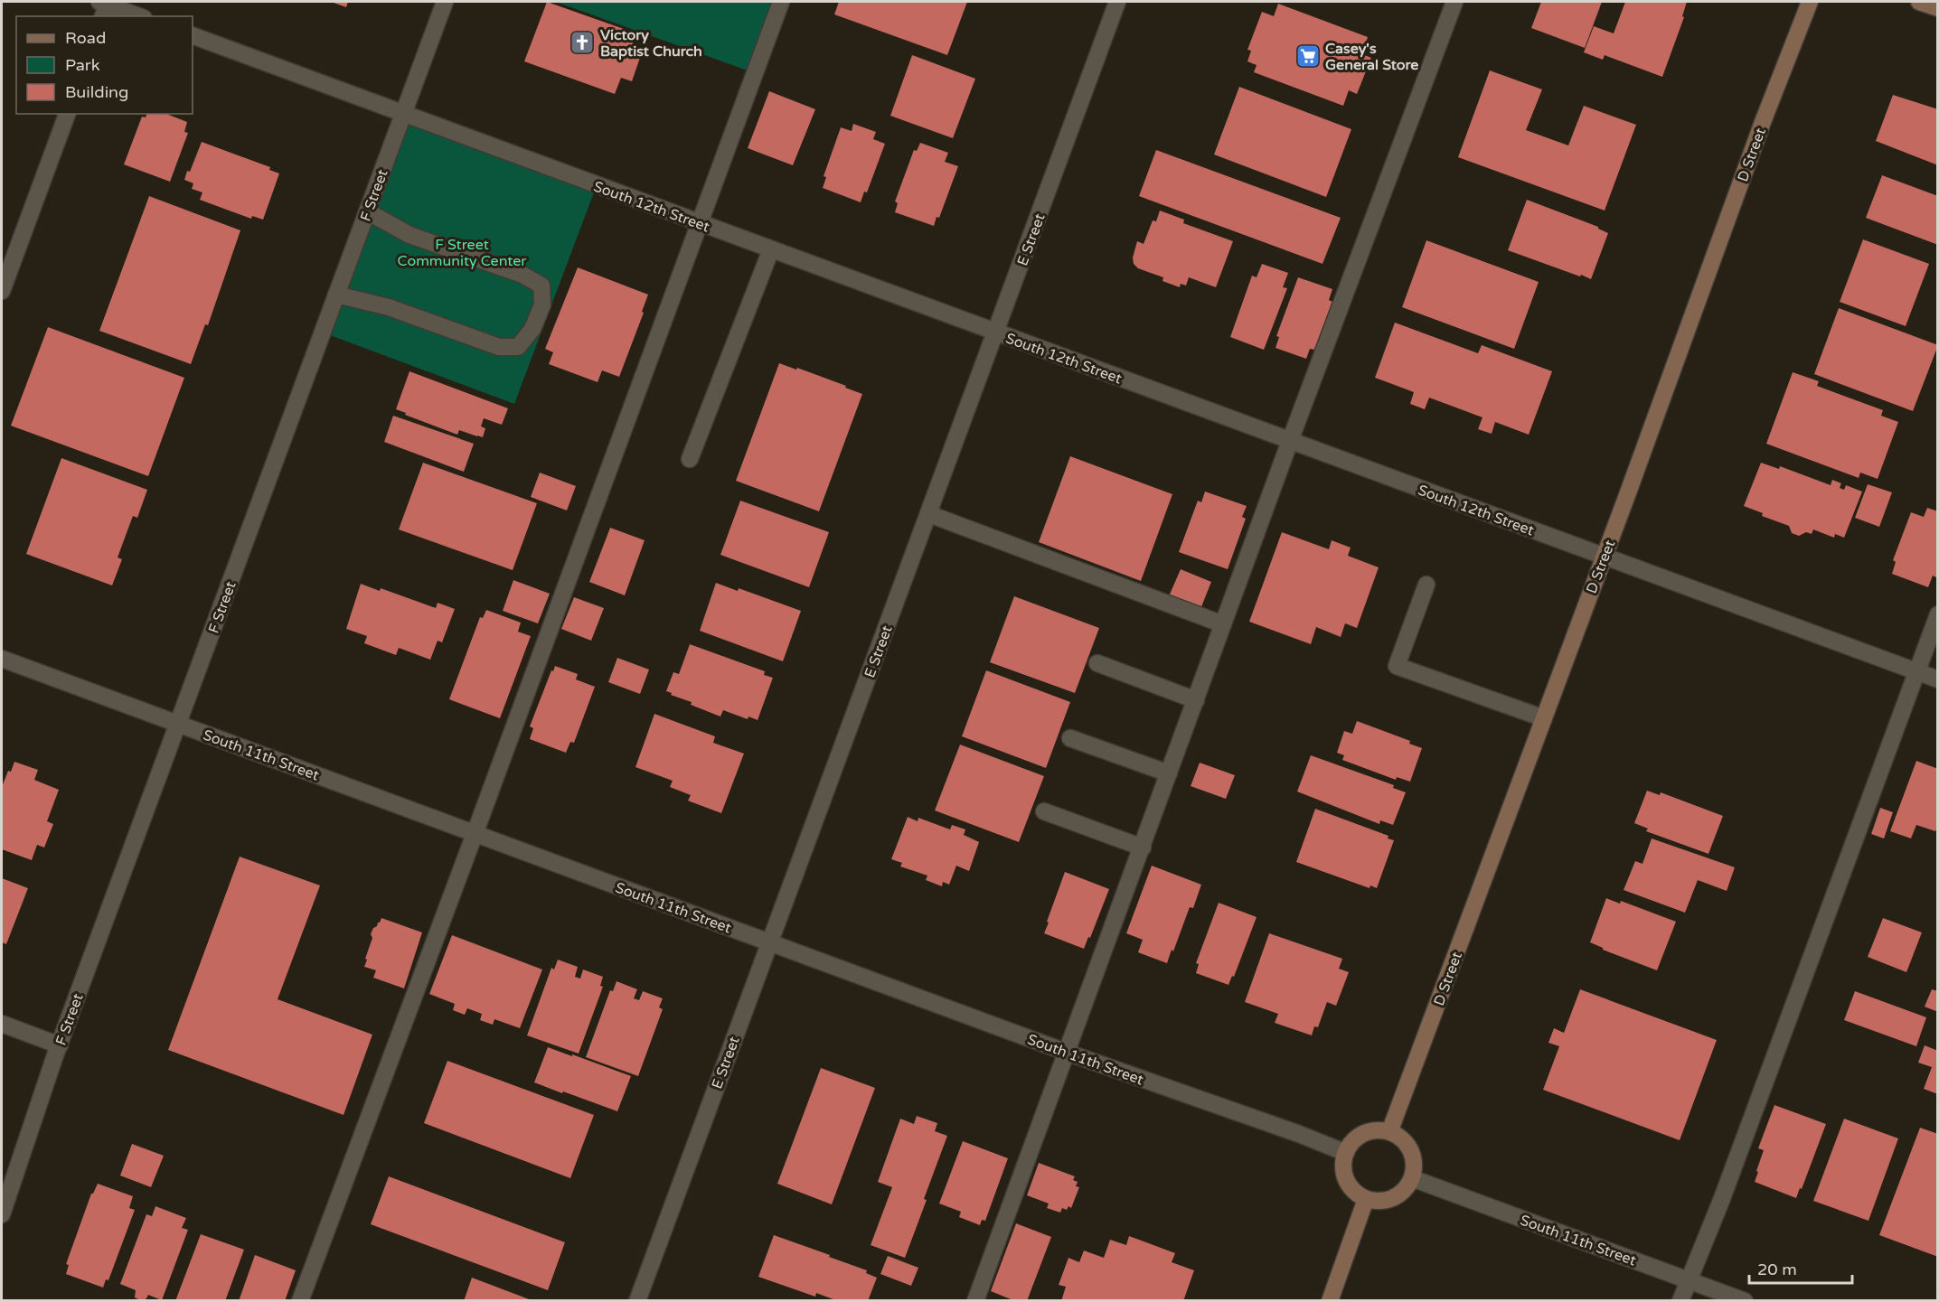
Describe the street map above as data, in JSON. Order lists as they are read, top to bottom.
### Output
{
  "streets": {
    "street": [
      "D Street",
      "F Street",
      "South 12th Street",
      "E Street",
      "South 11th Street"
    ]
  },
  "crossings": [
    ["D Street", "South 12th Street"],
    ["D Street", "South 11th Street"],
    ["F Street", "South 12th Street"],
    ["F Street", "South 11th Street"],
    ["South 12th Street", "E Street"],
    ["E Street", "South 11th Street"]
  ],
  "parks": ["F Street Community Center"],
  "places": {
    "church": ["Victory Baptist Church"],
    "supermarket": ["Casey's General Store"]
  },
  "legend": ["Road", "Park", "Building"],
  "scale_bar": "20 m"
}
